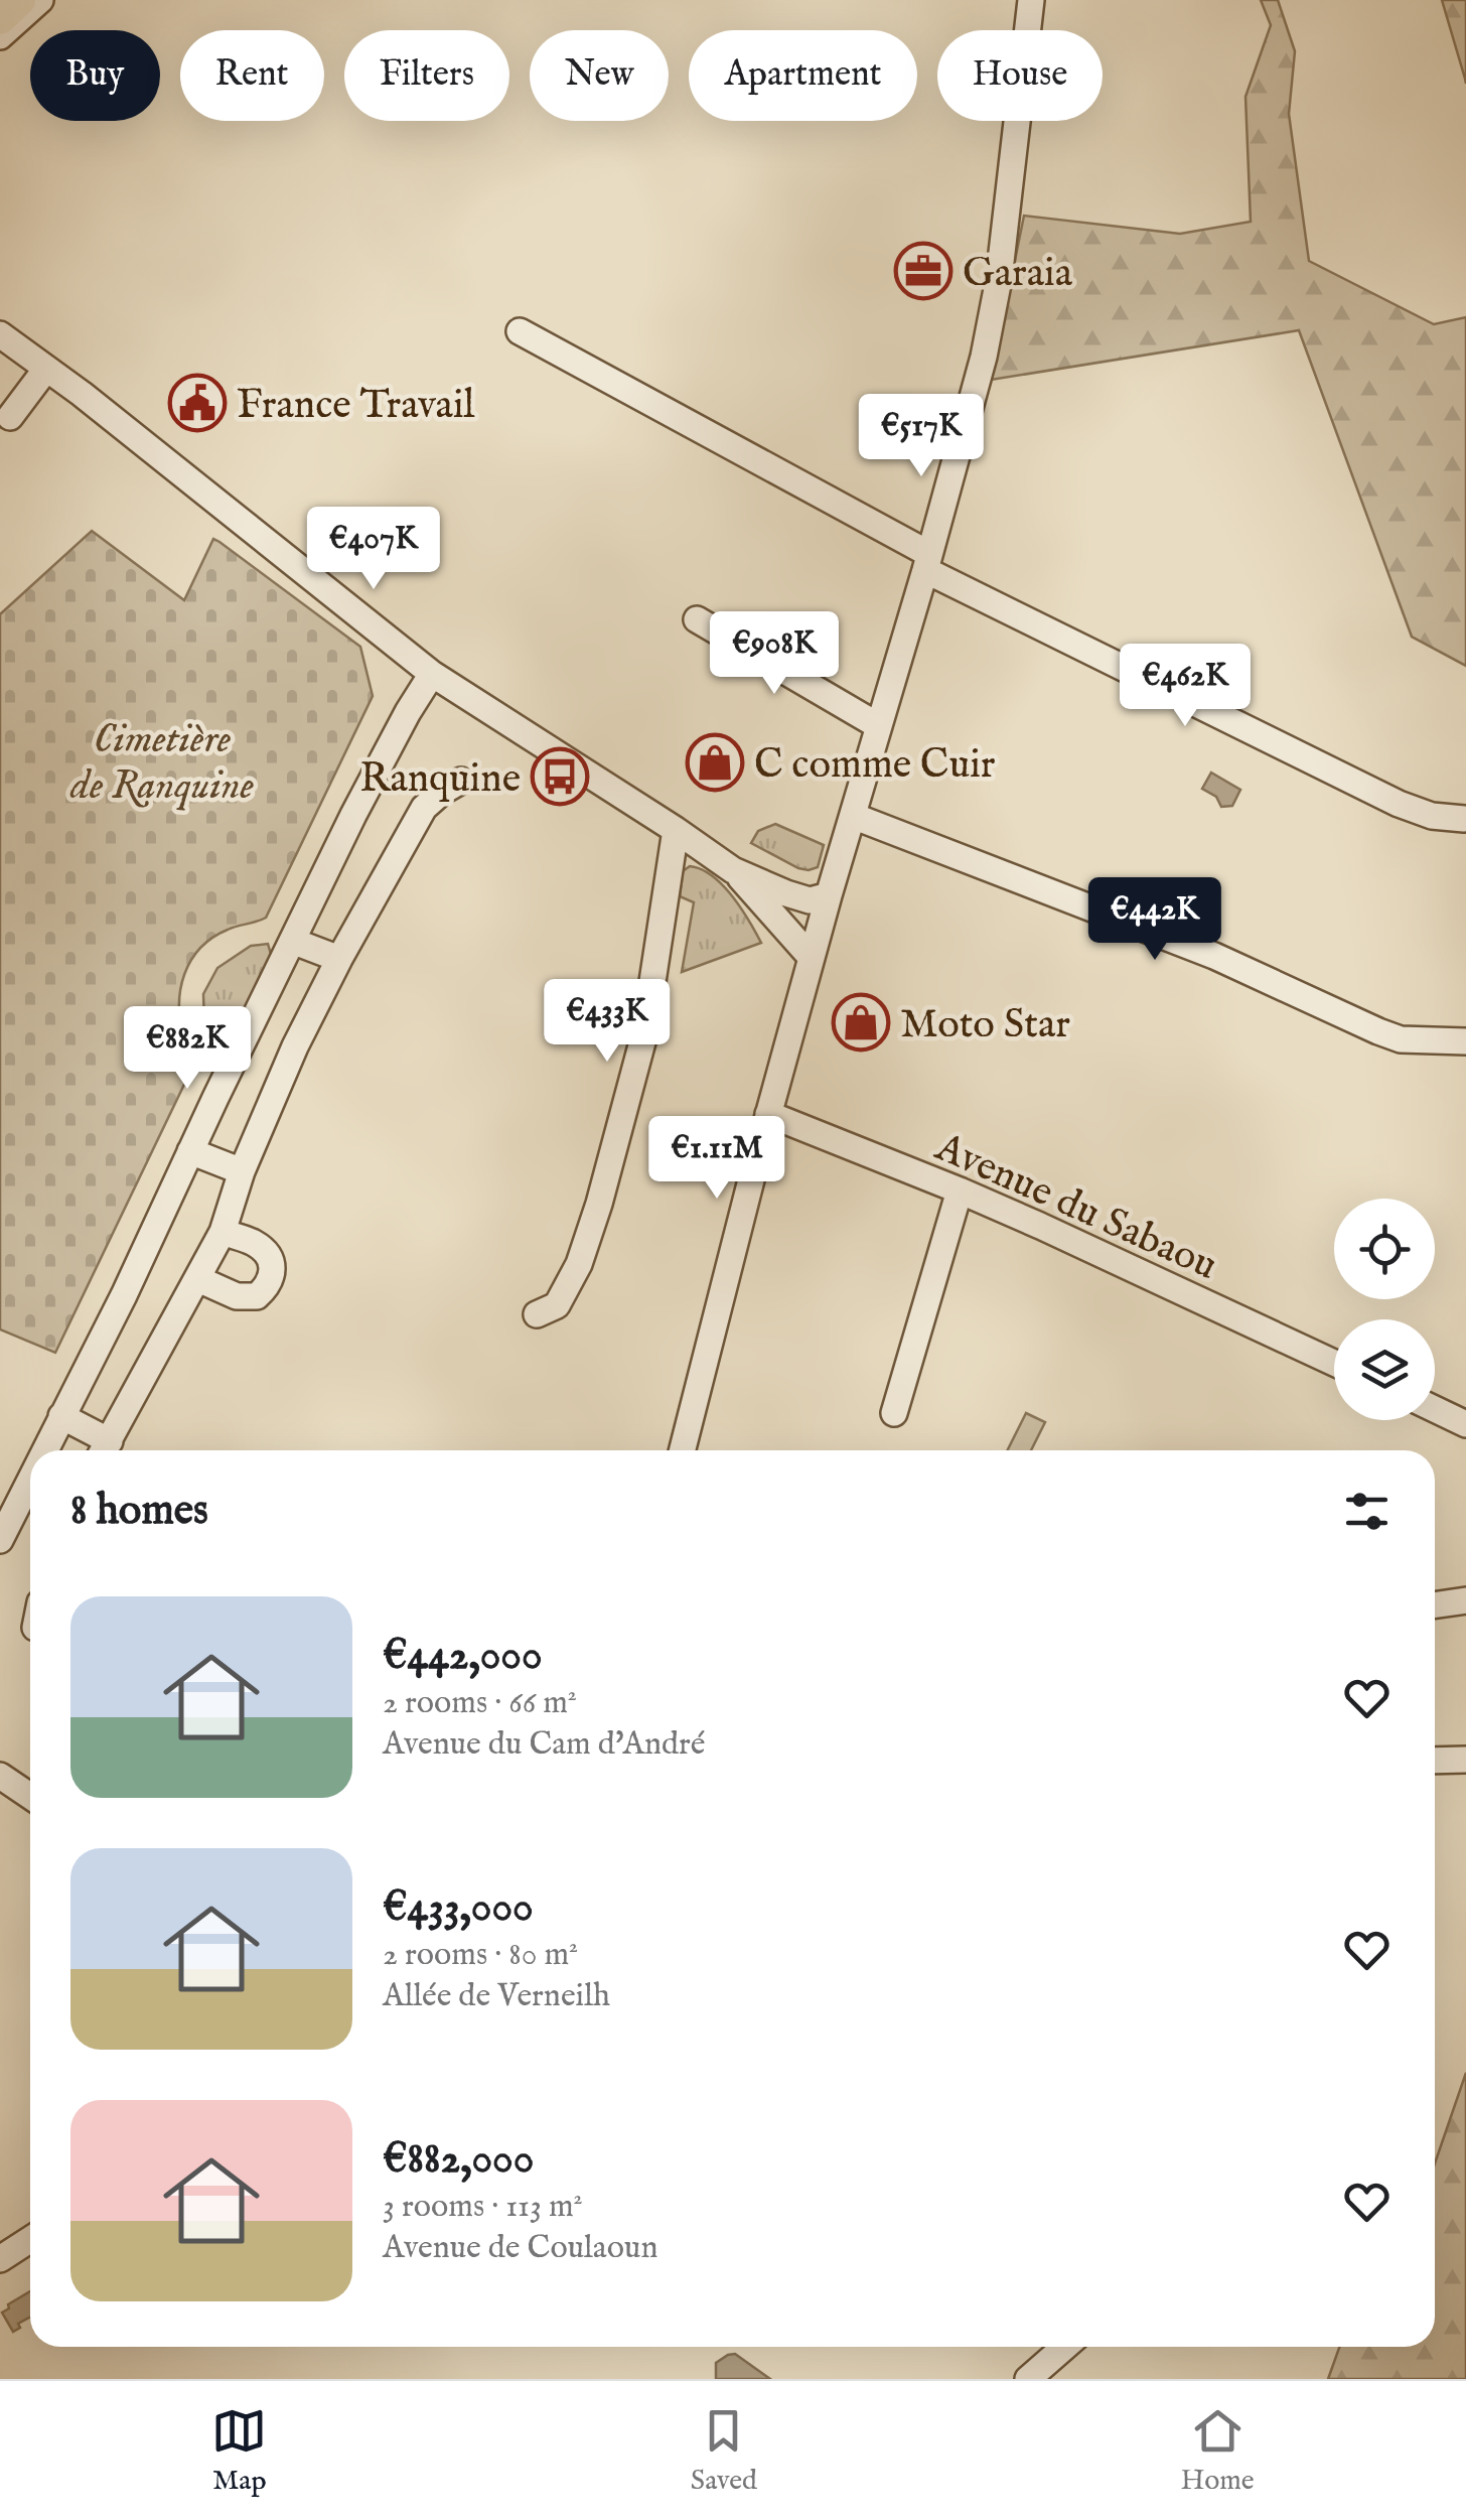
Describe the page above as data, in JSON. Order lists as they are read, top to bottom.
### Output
{
  "streets": {
    "street": ["Avenue du Sabaou"]
  },
  "parks": ["Cimetière de Ranquine"],
  "places": {
    "office": ["Garaia"],
    "public building": ["France Travail"],
    "shop": ["C comme Cuir", "Moto Star"],
    "bus stop": ["Ranquine"]
  },
  "page": {
    "chip": [
      "Buy",
      "Rent",
      "Filters",
      "New",
      "Apartment",
      "House"
    ],
    "price": [
      "€517K",
      "€407K",
      "€908K",
      "€462K",
      "€442K",
      "€433K",
      "€882K",
      "€1.11M"
    ],
    "heading": "8 homes",
    "list": [
      {
        "name": "€442,000",
        "note": "2 rooms · 66 m² · Avenue du Cam d'André"
      },
      {
        "name": "€433,000",
        "note": "2 rooms · 80 m² · Allée de Verneilh"
      },
      {
        "name": "€882,000",
        "note": "3 rooms · 113 m² · Avenue de Coulaoun"
      }
    ],
    "tabs": ["Map", "Saved", "Home"]
  }
}
